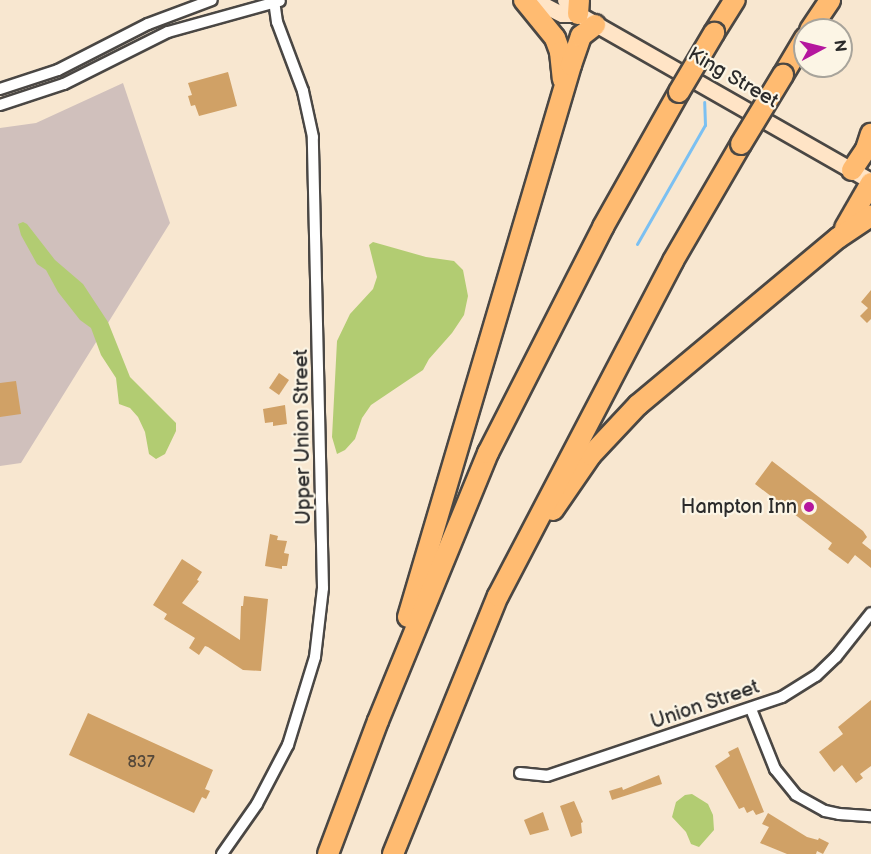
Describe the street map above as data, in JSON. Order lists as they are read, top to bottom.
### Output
{
  "streets": {
    "main road": ["King Street"],
    "street": ["Upper Union Street", "Union Street"]
  },
  "places": ["Hampton Inn"],
  "house_numbers": ["837"],
  "north": "right"
}
